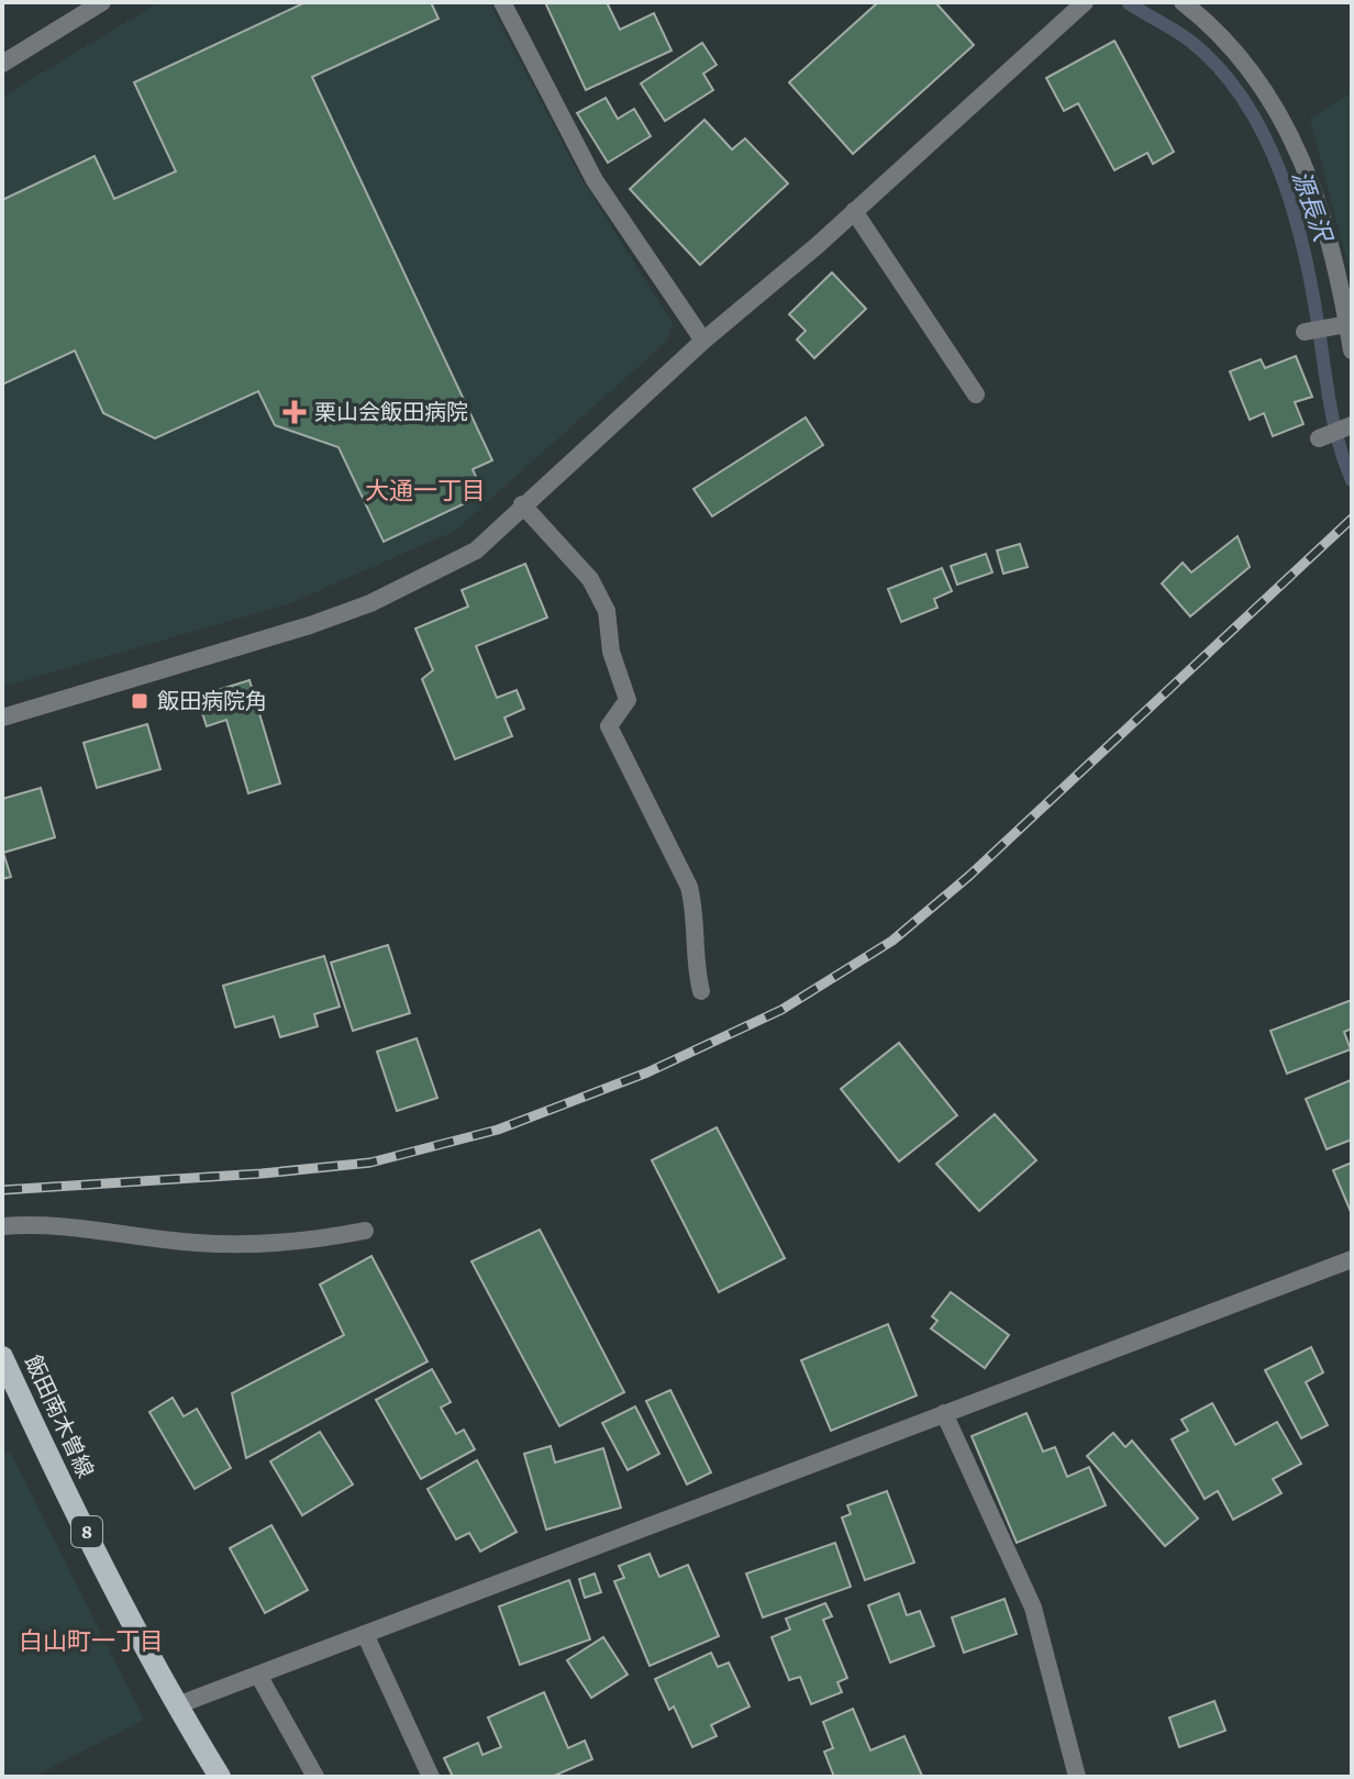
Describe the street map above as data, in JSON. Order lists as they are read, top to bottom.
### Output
{
  "streets": {
    "main road": ["飯田南木曽線", "8"]
  },
  "districts": ["大通一丁目", "白山町一丁目"],
  "water": ["源長沢"],
  "places": {
    "health": ["栗山会飯田病院"],
    "transit": ["飯田病院角"]
  }
}
